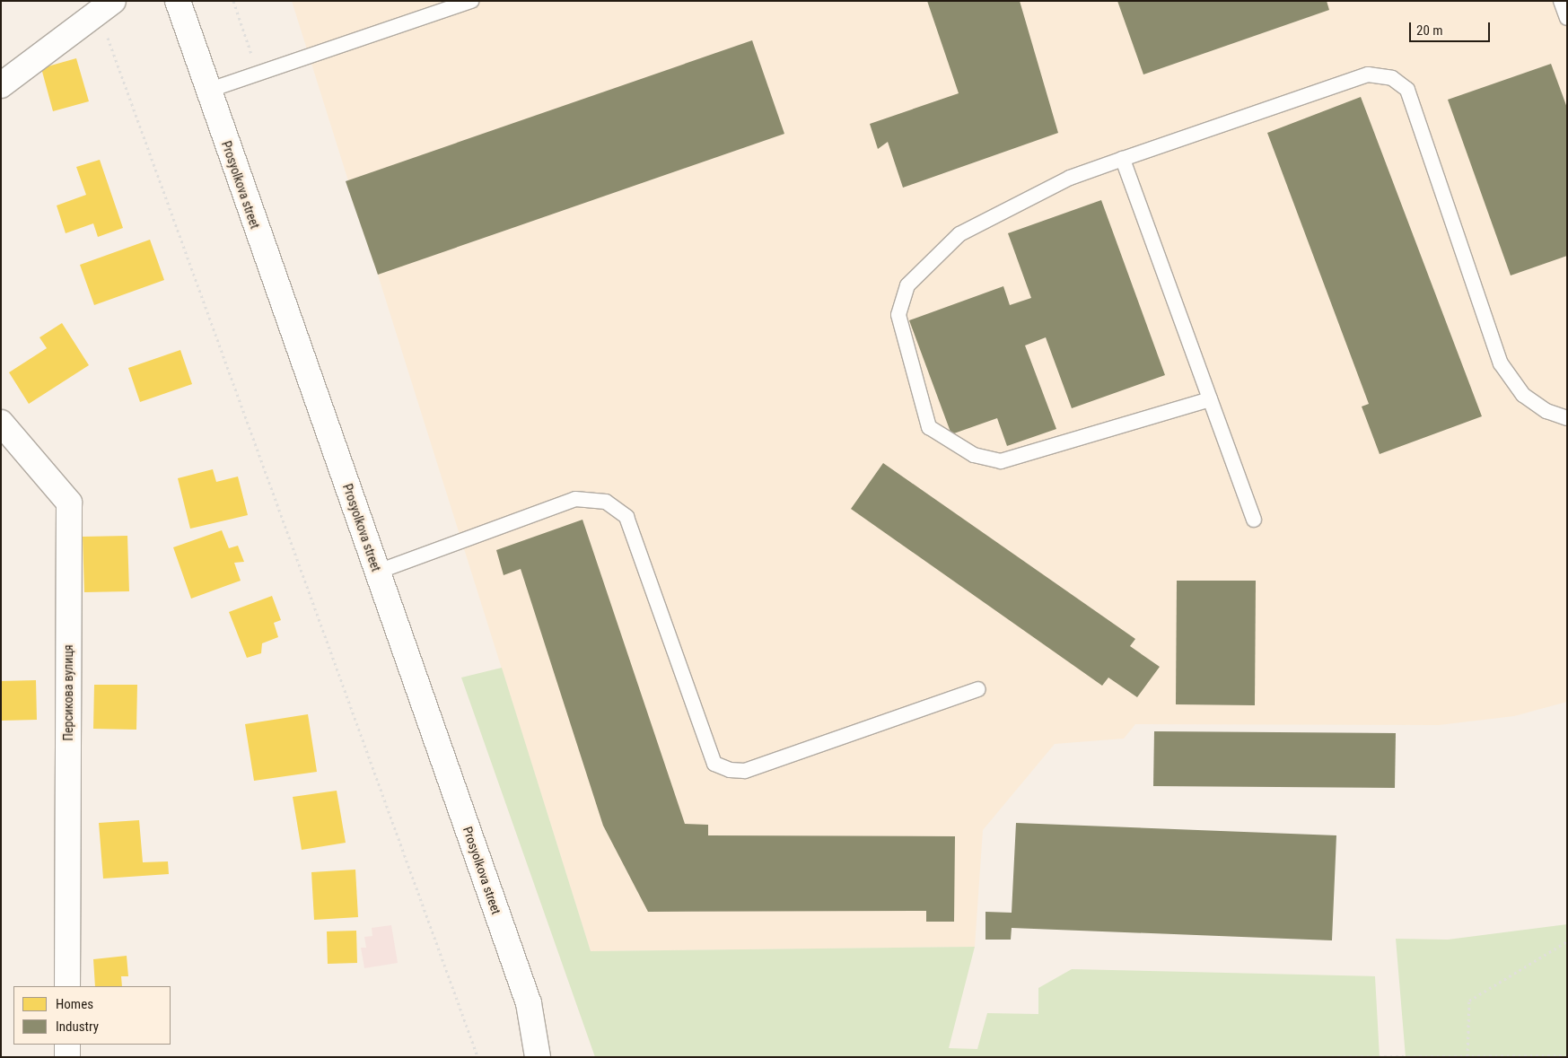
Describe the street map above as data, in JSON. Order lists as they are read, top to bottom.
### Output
{
  "streets": {
    "street": ["Prosyolkova street", "Персикова вулиця"]
  },
  "legend": ["Homes", "Industry"],
  "scale_bar": "20 m"
}
